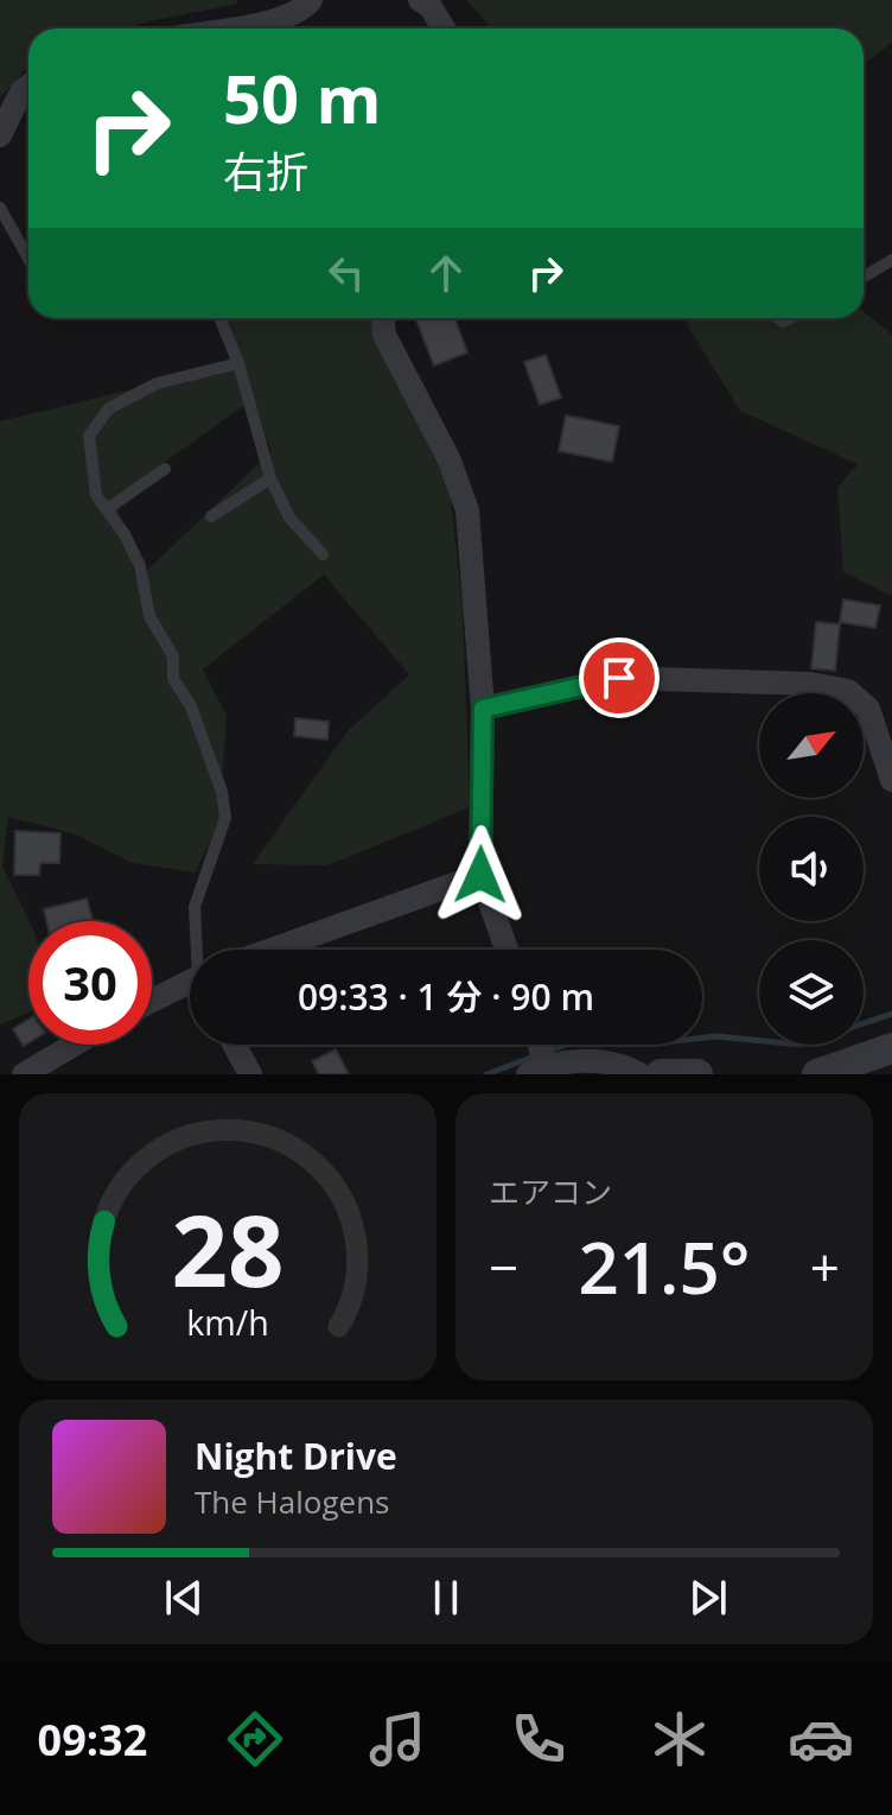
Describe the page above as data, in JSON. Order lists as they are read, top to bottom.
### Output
{
  "north": "top right",
  "page": {
    "turn": ["50 m", "右折"],
    "limit": "30",
    "trip": "09:33 · 1 分 · 90 m",
    "tile": "エアコン",
    "heat": ["−", "21.5°", "+"],
    "song": ["Night Drive", "The Halogens"],
    "tabs": "09:32",
    "gauge": ["28", "km/h"]
  }
}
